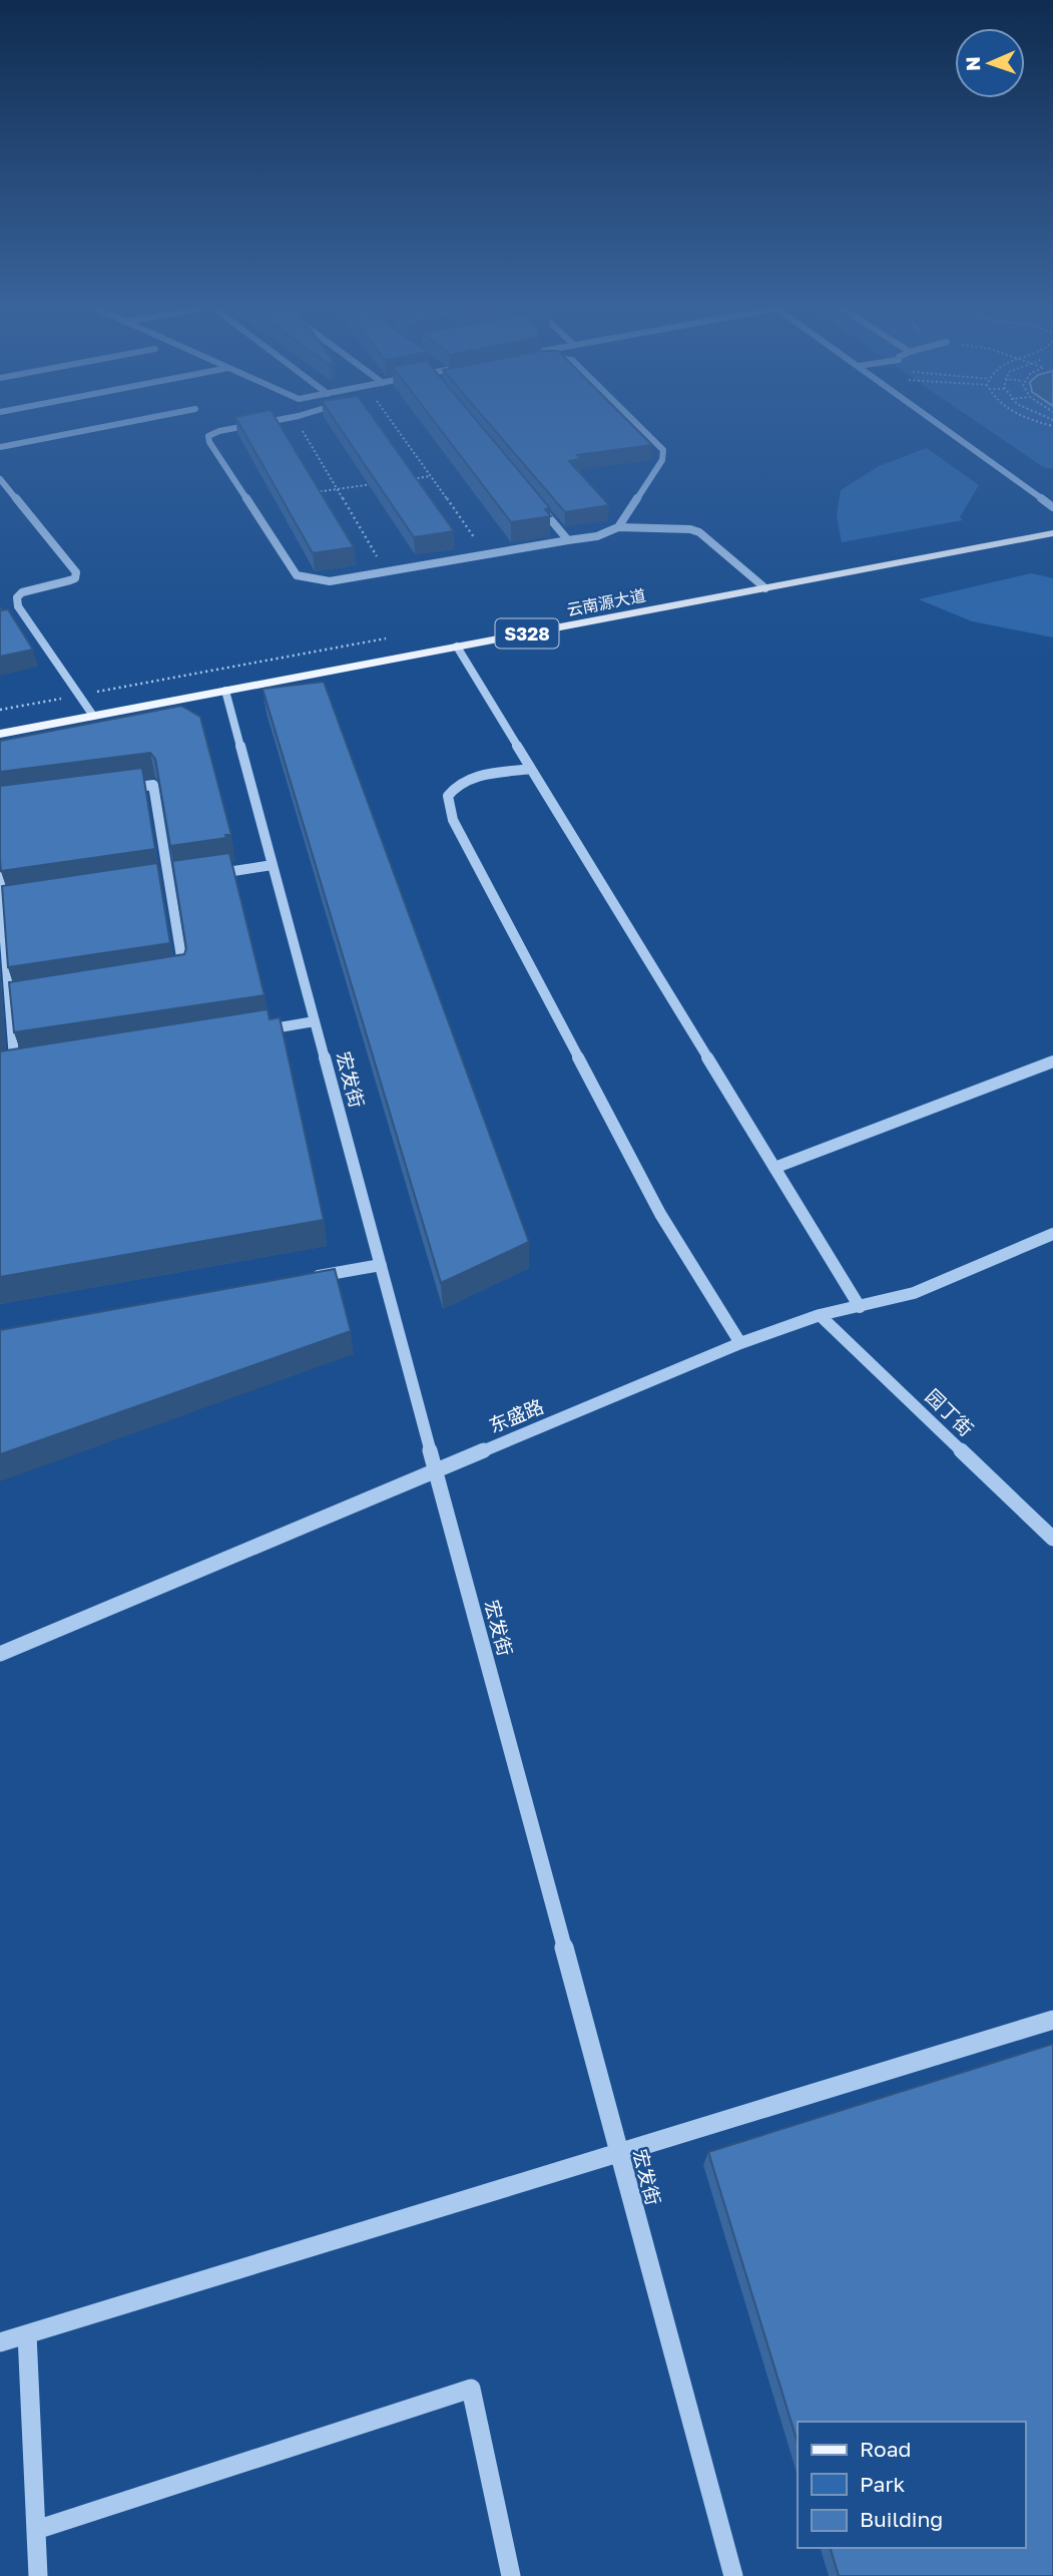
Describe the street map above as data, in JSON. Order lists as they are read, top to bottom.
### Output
{
  "streets": {
    "main road": ["云南源大道", "S328"],
    "street": ["宏发街", "园丁街", "东盛路"]
  },
  "crossings": [
    ["云南源大道", "宏发街"],
    ["宏发街", "东盛路"],
    ["园丁街", "东盛路"]
  ],
  "legend": ["Road", "Park", "Building"],
  "north": "left"
}
